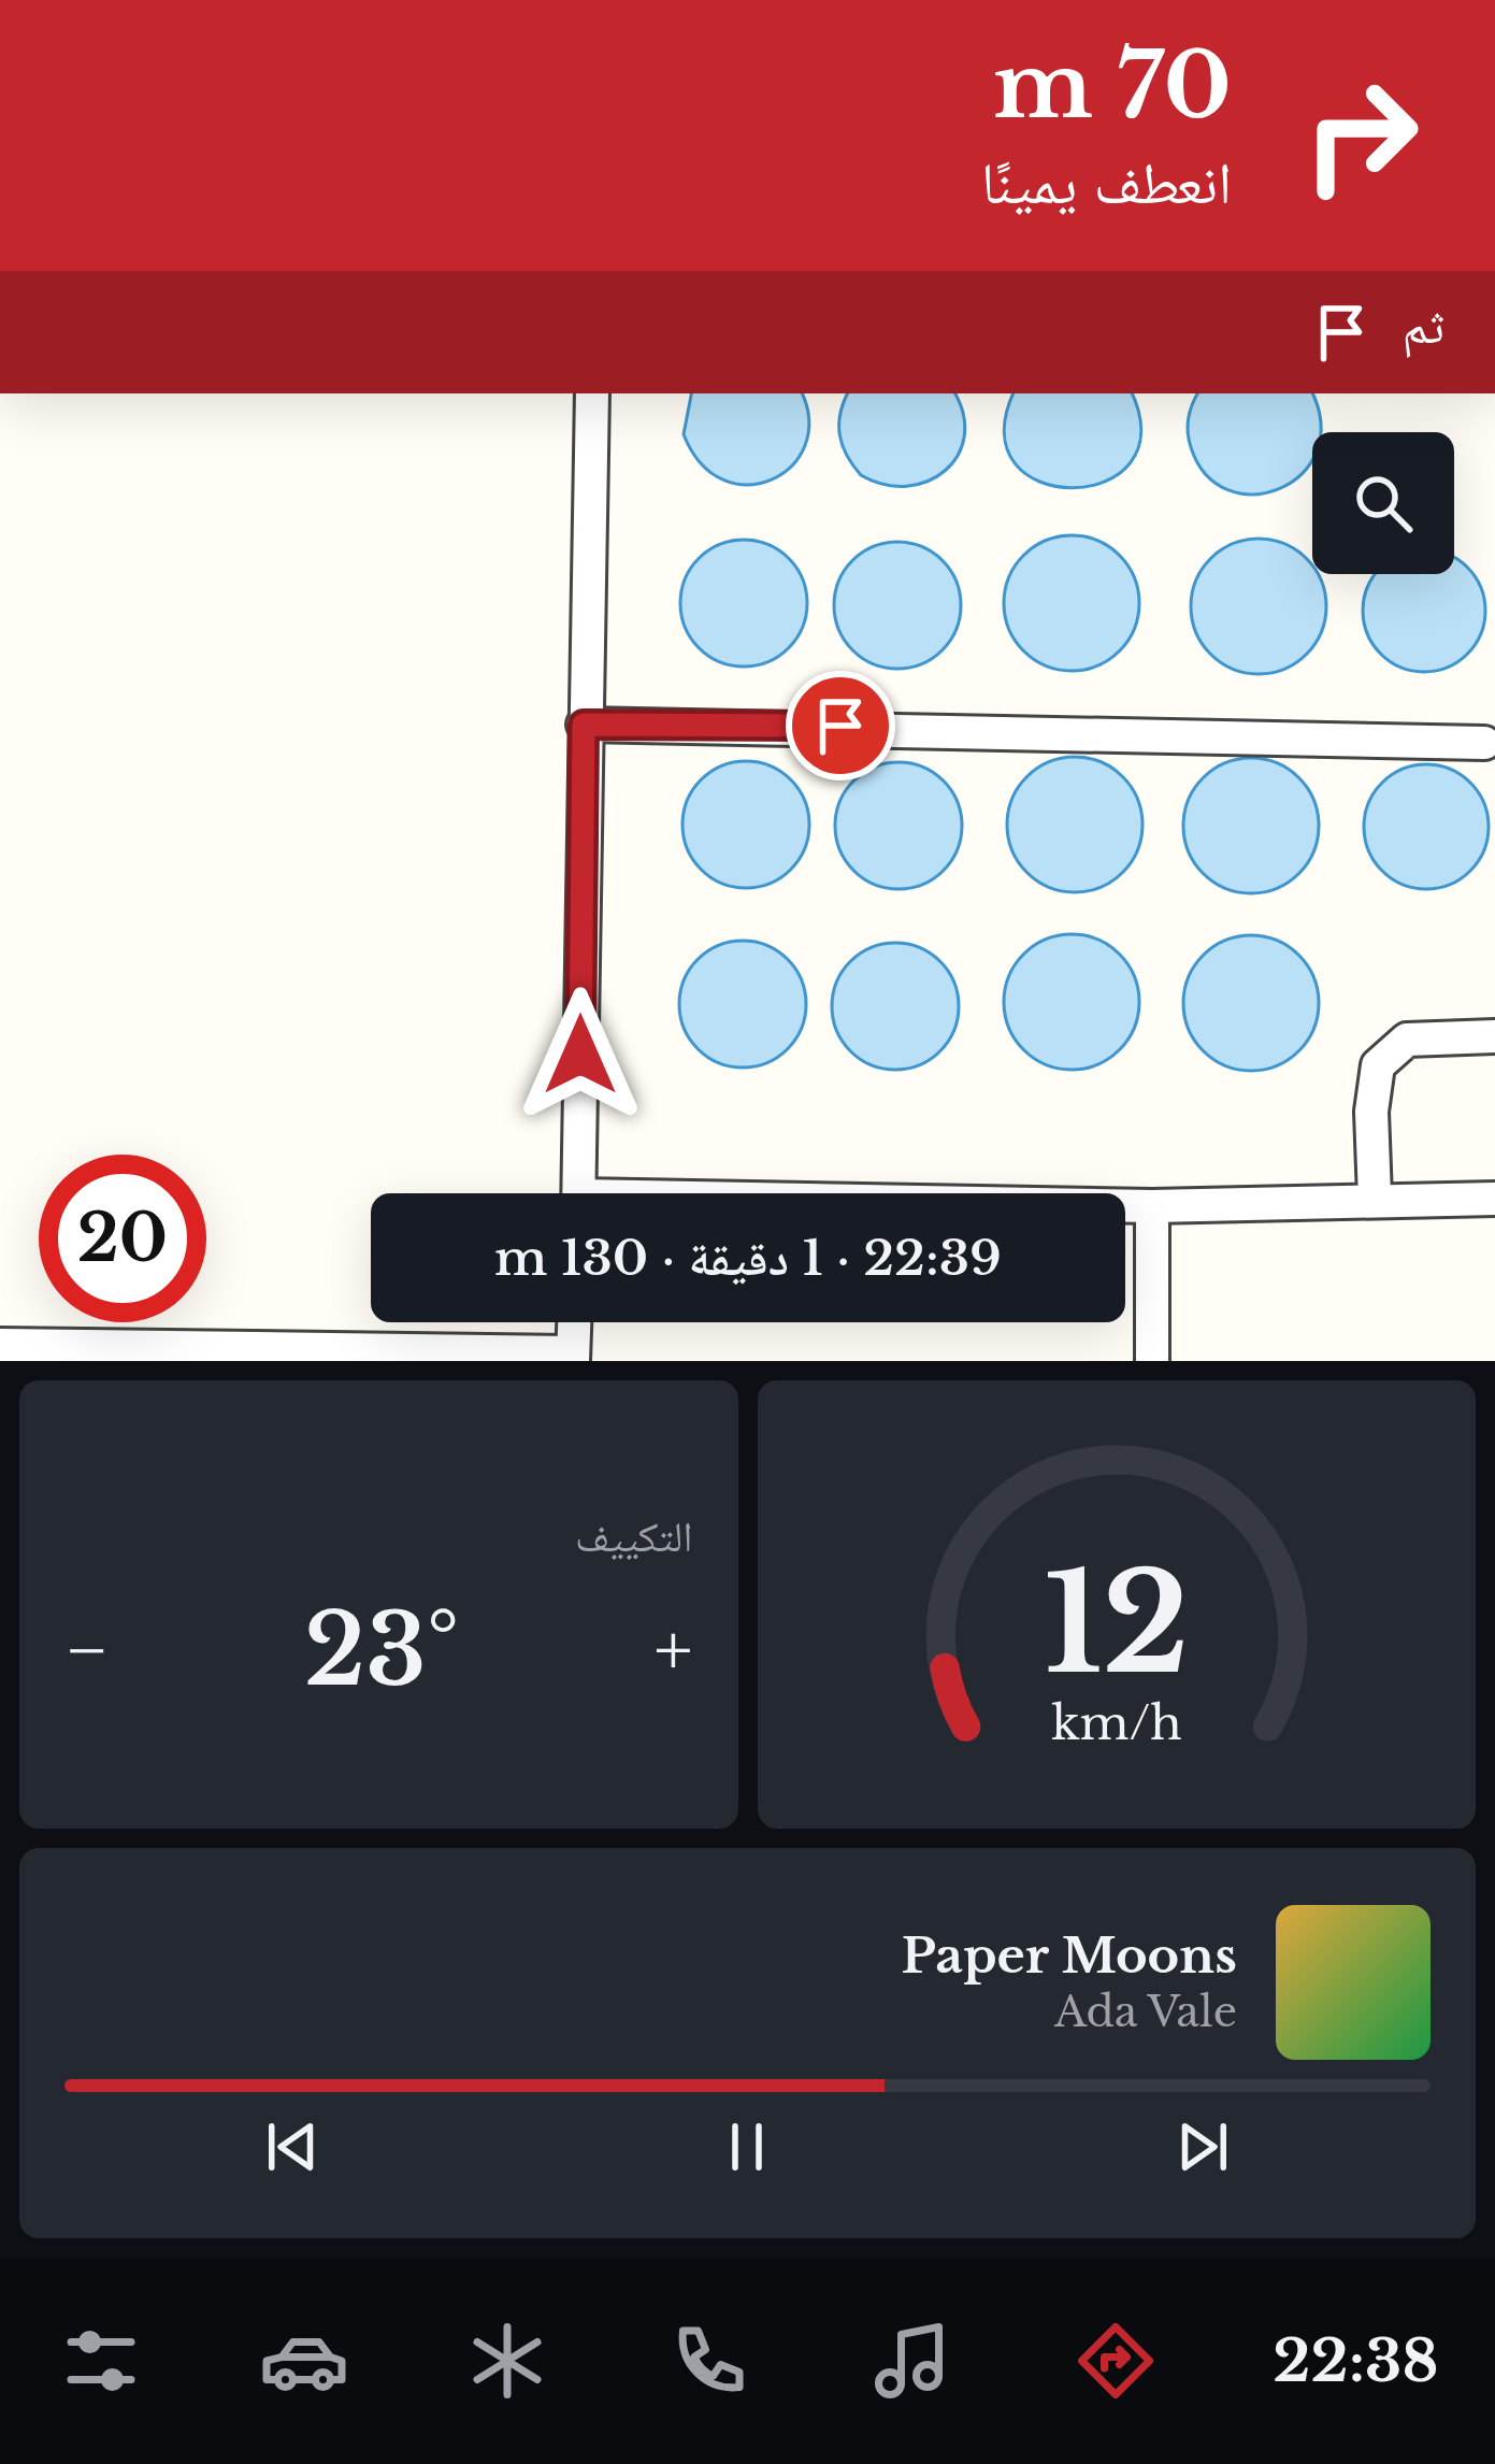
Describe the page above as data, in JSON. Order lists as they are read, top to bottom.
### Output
{
  "page": {
    "turn": ["70 m", "انعطف يمينًا"],
    "then": "ثم",
    "limit": "20",
    "trip": "22:39 · 1 دقيقة · 130 m",
    "tile": "التكييف",
    "heat": ["−", "23°", "+"],
    "song": ["Paper Moons", "Ada Vale"],
    "tabs": "22:38",
    "gauge": ["12", "km/h"]
  }
}
